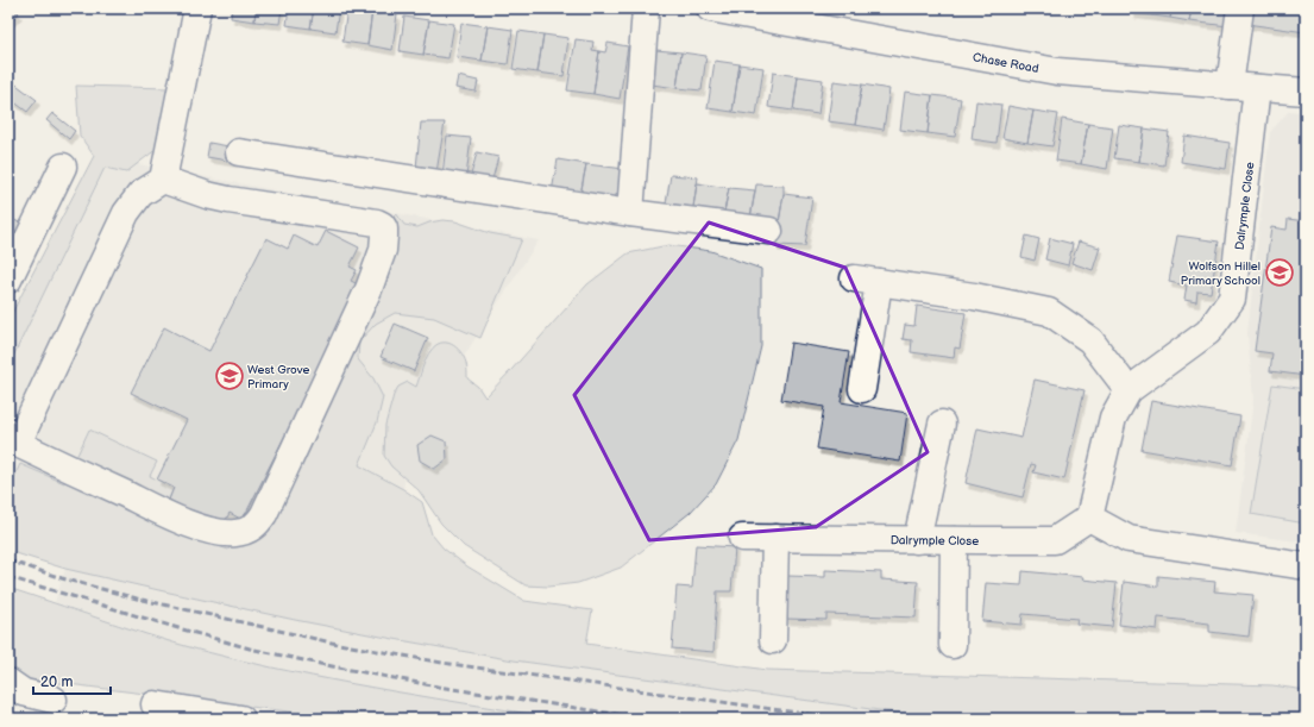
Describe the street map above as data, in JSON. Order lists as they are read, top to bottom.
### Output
{
  "streets": {
    "street": ["Chase Road", "Dalrymple Close"]
  },
  "crossings": [
    ["Chase Road", "Dalrymple Close"]
  ],
  "places": {
    "school or university": ["Wolfson Hillel Primary School", "West Grove Primary"]
  },
  "scale_bar": "20 m"
}
